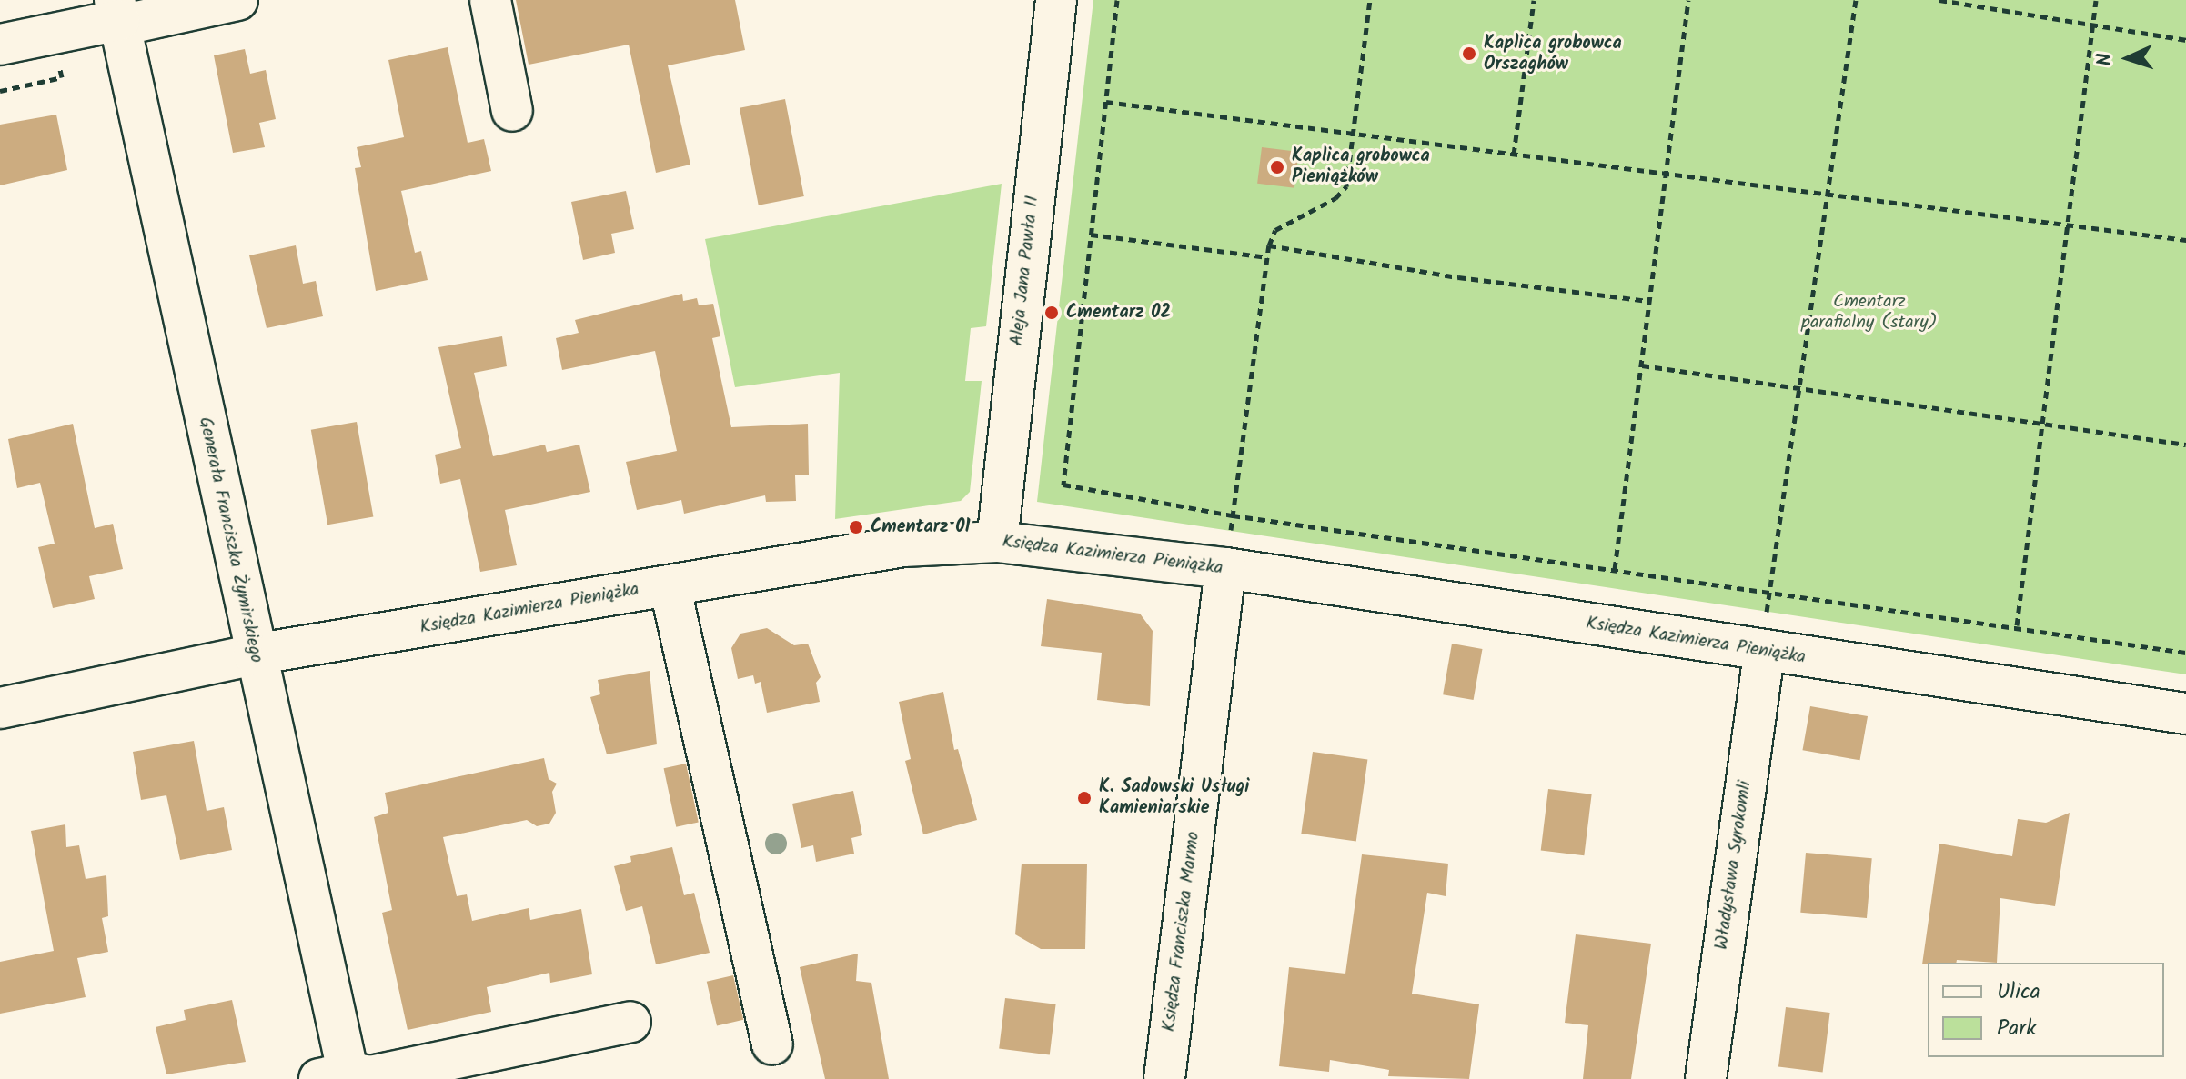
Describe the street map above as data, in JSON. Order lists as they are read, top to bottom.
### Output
{
  "streets": {
    "street": [
      "Aleja Jana Pawła II",
      "Generała Franciszka Żymirskiego",
      "Księdza Kazimierza Pieniążka",
      "Władysława Syrokomli",
      "Księdza Franciszka Marmo"
    ]
  },
  "crossings": [
    ["Aleja Jana Pawła II", "Księdza Kazimierza Pieniążka"],
    ["Generała Franciszka Żymirskiego", "Księdza Kazimierza Pieniążka"],
    ["Księdza Kazimierza Pieniążka", "Władysława Syrokomli"],
    ["Księdza Kazimierza Pieniążka", "Księdza Franciszka Marmo"]
  ],
  "parks": ["Cmentarz parafialny (stary)"],
  "places": [
    "Kaplica grobowca Orszaghów",
    "Kaplica grobowca Pieniążków",
    "Cmentarz 02",
    "Cmentarz 01",
    "K. Sadowski Usługi Kamieniarskie"
  ],
  "legend": ["Ulica", "Park"],
  "north": "left"
}
